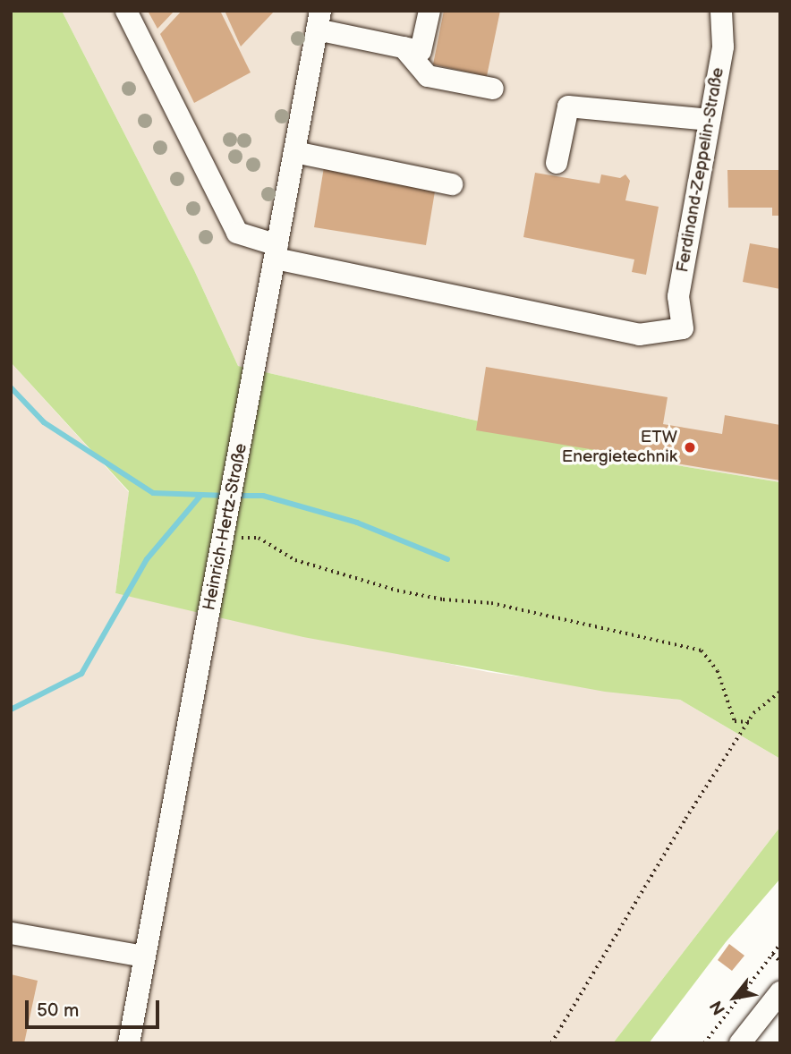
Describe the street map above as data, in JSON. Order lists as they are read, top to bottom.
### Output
{
  "streets": {
    "street": ["Ferdinand-Zeppelin-Straße", "Heinrich-Hertz-Straße"]
  },
  "crossings": [
    ["Ferdinand-Zeppelin-Straße", "Heinrich-Hertz-Straße"]
  ],
  "places": ["ETW Energietechnik"],
  "scale_bar": "50 m",
  "north": "bottom left"
}
